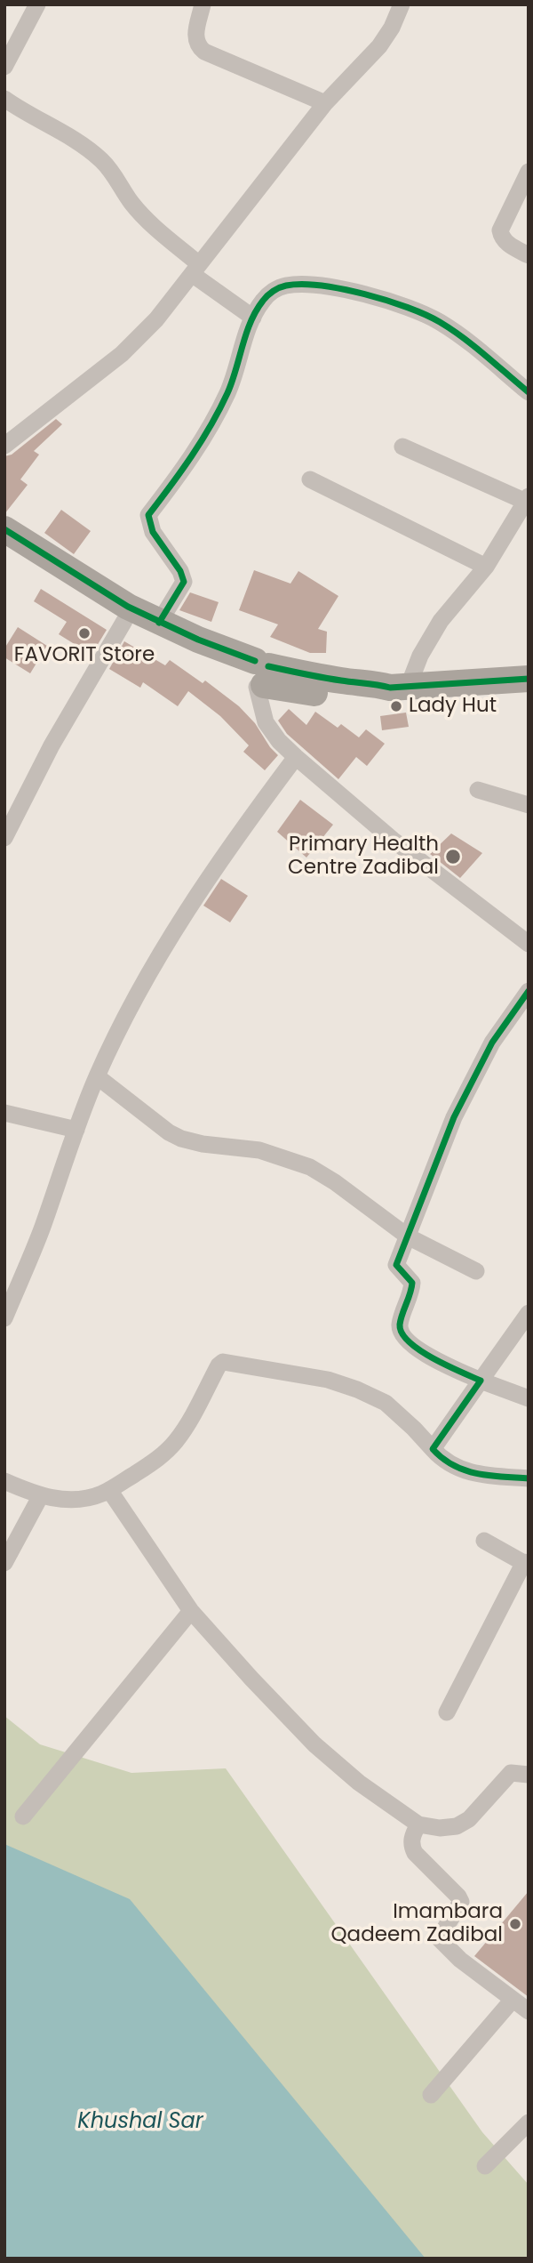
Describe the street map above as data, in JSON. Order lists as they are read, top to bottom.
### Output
{
  "water": ["Khushal Sar"],
  "places": [
    "FAVORIT Store",
    "Lady Hut",
    "Primary Health Centre Zadibal",
    "Imambara Qadeem Zadibal"
  ]
}
